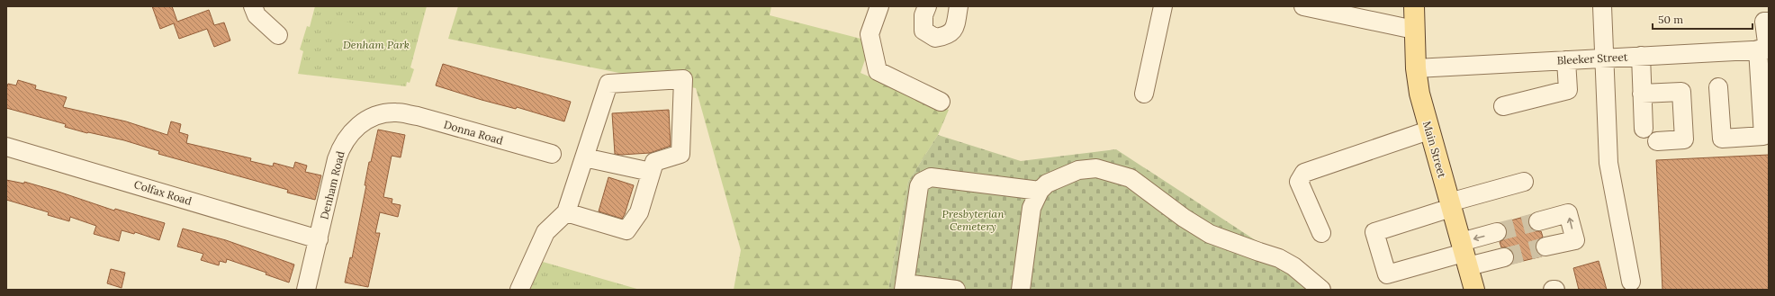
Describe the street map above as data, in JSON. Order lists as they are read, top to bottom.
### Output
{
  "streets": {
    "main road": ["Main Street"],
    "street": [
      "Bleeker Street",
      "Donna Road",
      "Denham Road",
      "Colfax Road"
    ]
  },
  "crossings": [
    ["Bleeker Street", "Main Street"],
    ["Donna Road", "Denham Road"],
    ["Denham Road", "Colfax Road"]
  ],
  "parks": ["Denham Park", "Presbyterian Cemetery"],
  "scale_bar": "50 m"
}
